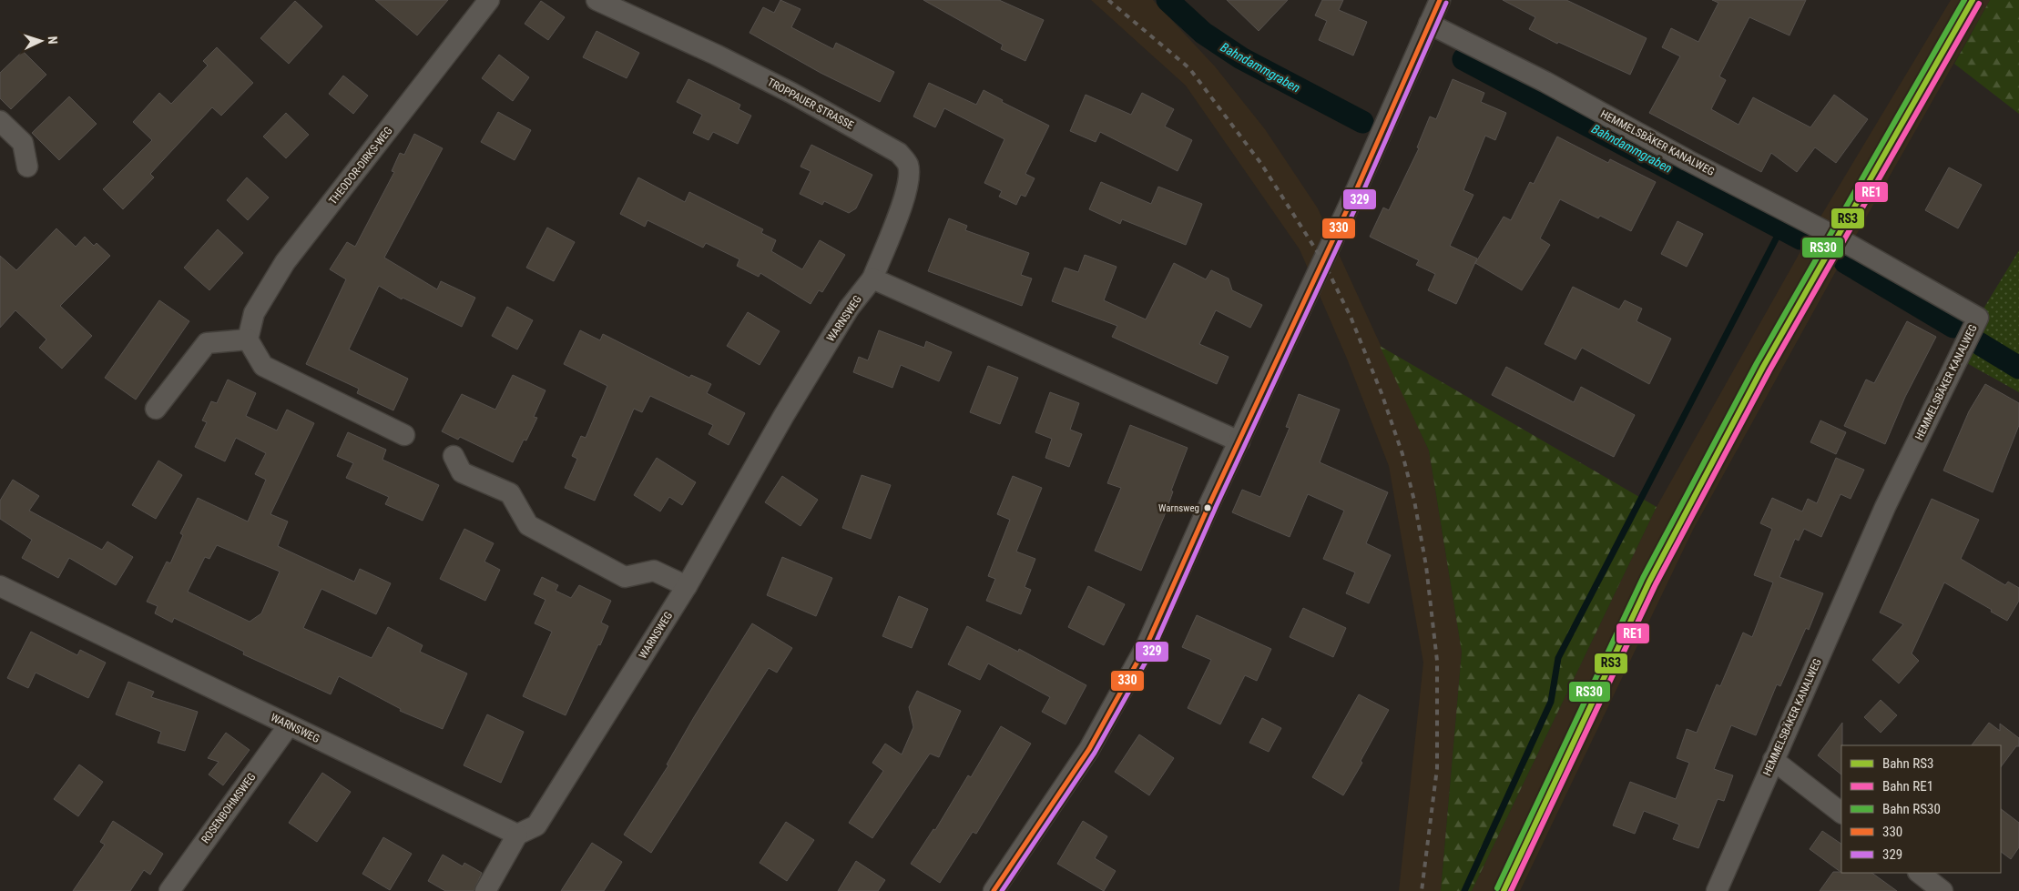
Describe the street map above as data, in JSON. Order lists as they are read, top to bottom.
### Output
{
  "streets": {
    "street": [
      "TROPPAUER STRASSE",
      "HEMMELSBÄKER KANALWEG",
      "THEODOR-DIRKS-WEG",
      "WARNSWEG",
      "ROSENBOHMSWEG"
    ]
  },
  "crossings": [
    ["TROPPAUER STRASSE", "WARNSWEG"],
    ["WARNSWEG", "ROSENBOHMSWEG"]
  ],
  "water": ["Bahndammgraben"],
  "places": ["Warnsweg"],
  "lines": [
    "rail line RS3",
    "rail line RS30",
    "transit line 330",
    "transit line 329",
    "rail line RE1"
  ],
  "legend": [
    "Bahn RS3",
    "Bahn RE1",
    "Bahn RS30",
    "330",
    "329"
  ],
  "north": "right"
}
